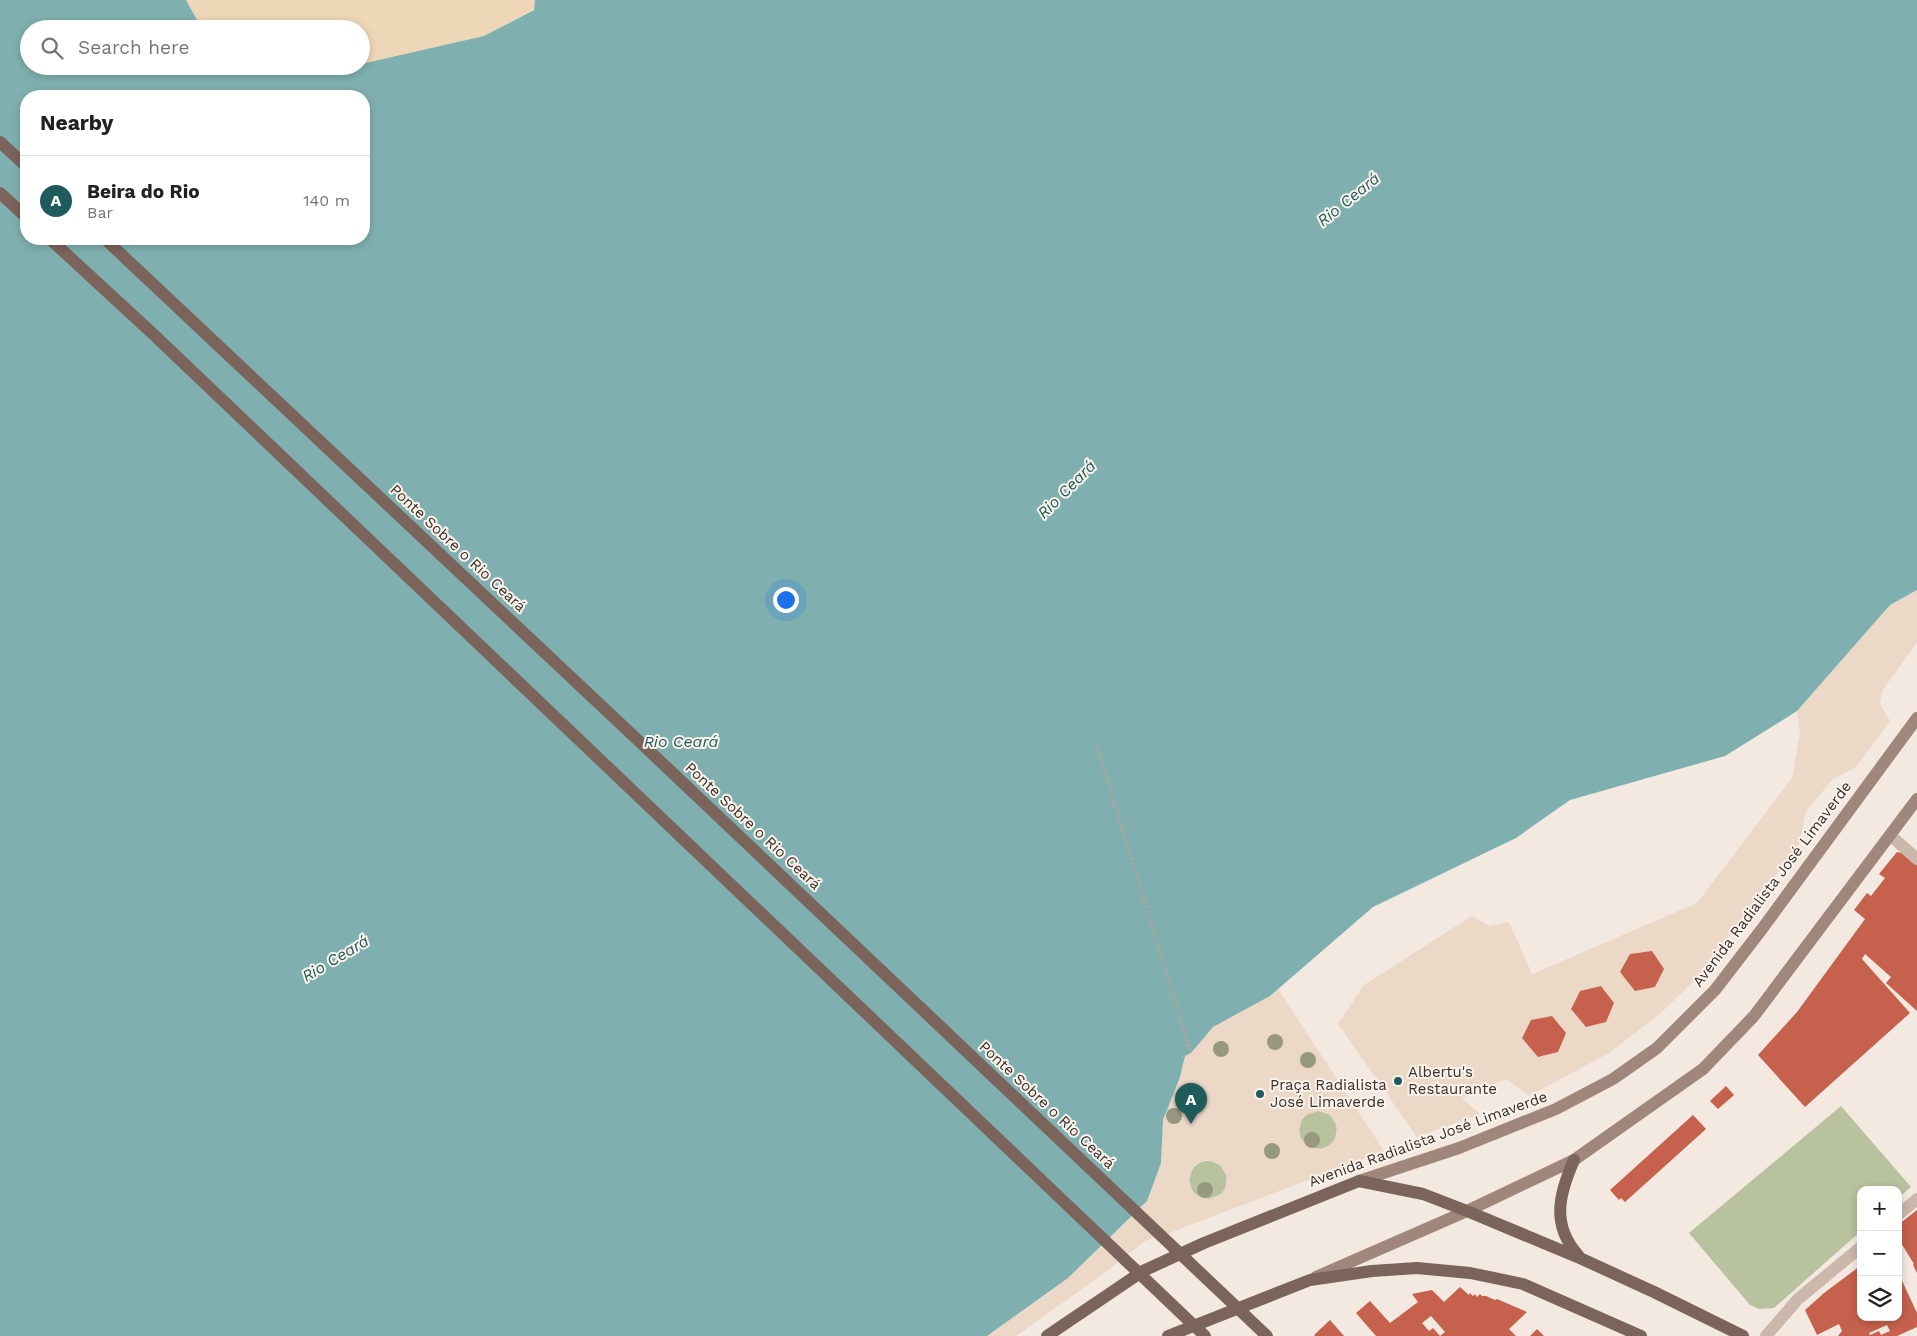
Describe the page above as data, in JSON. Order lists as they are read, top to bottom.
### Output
{
  "streets": {
    "main road": ["Ponte Sobre o Rio Ceará", "Avenida Radialista José Limaverde"]
  },
  "water": ["Rio Ceará"],
  "places": ["Albertu's Restaurante", "Praça Radialista José Limaverde"],
  "page": {
    "search": "Search here",
    "heading": "Nearby",
    "list": [
      {
        "mark": "A",
        "name": "Beira do Rio",
        "note": "Bar",
        "value": "140 m"
      }
    ],
    "pins": "A",
    "map_buttons": ["+", "−"]
  }
}
